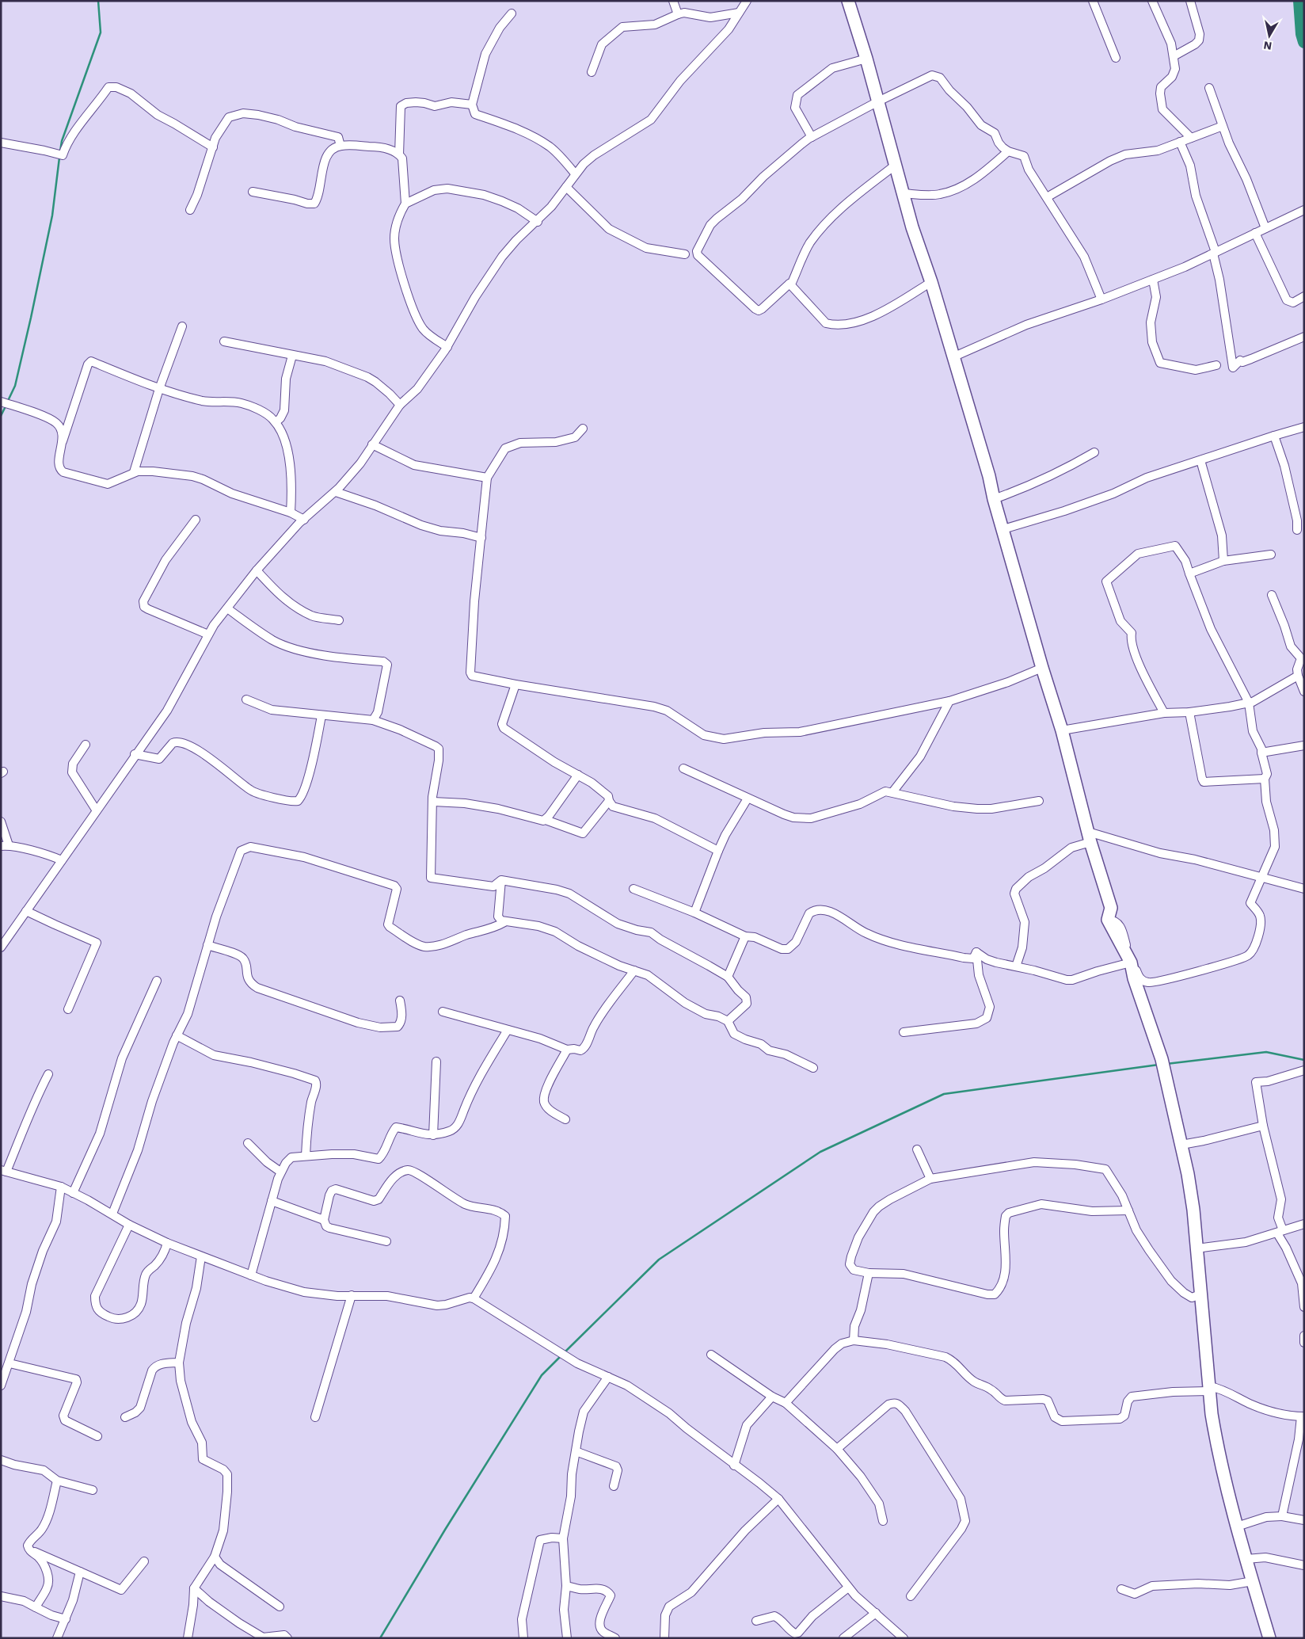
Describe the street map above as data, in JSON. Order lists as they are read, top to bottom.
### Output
{
  "north": "bottom"
}
